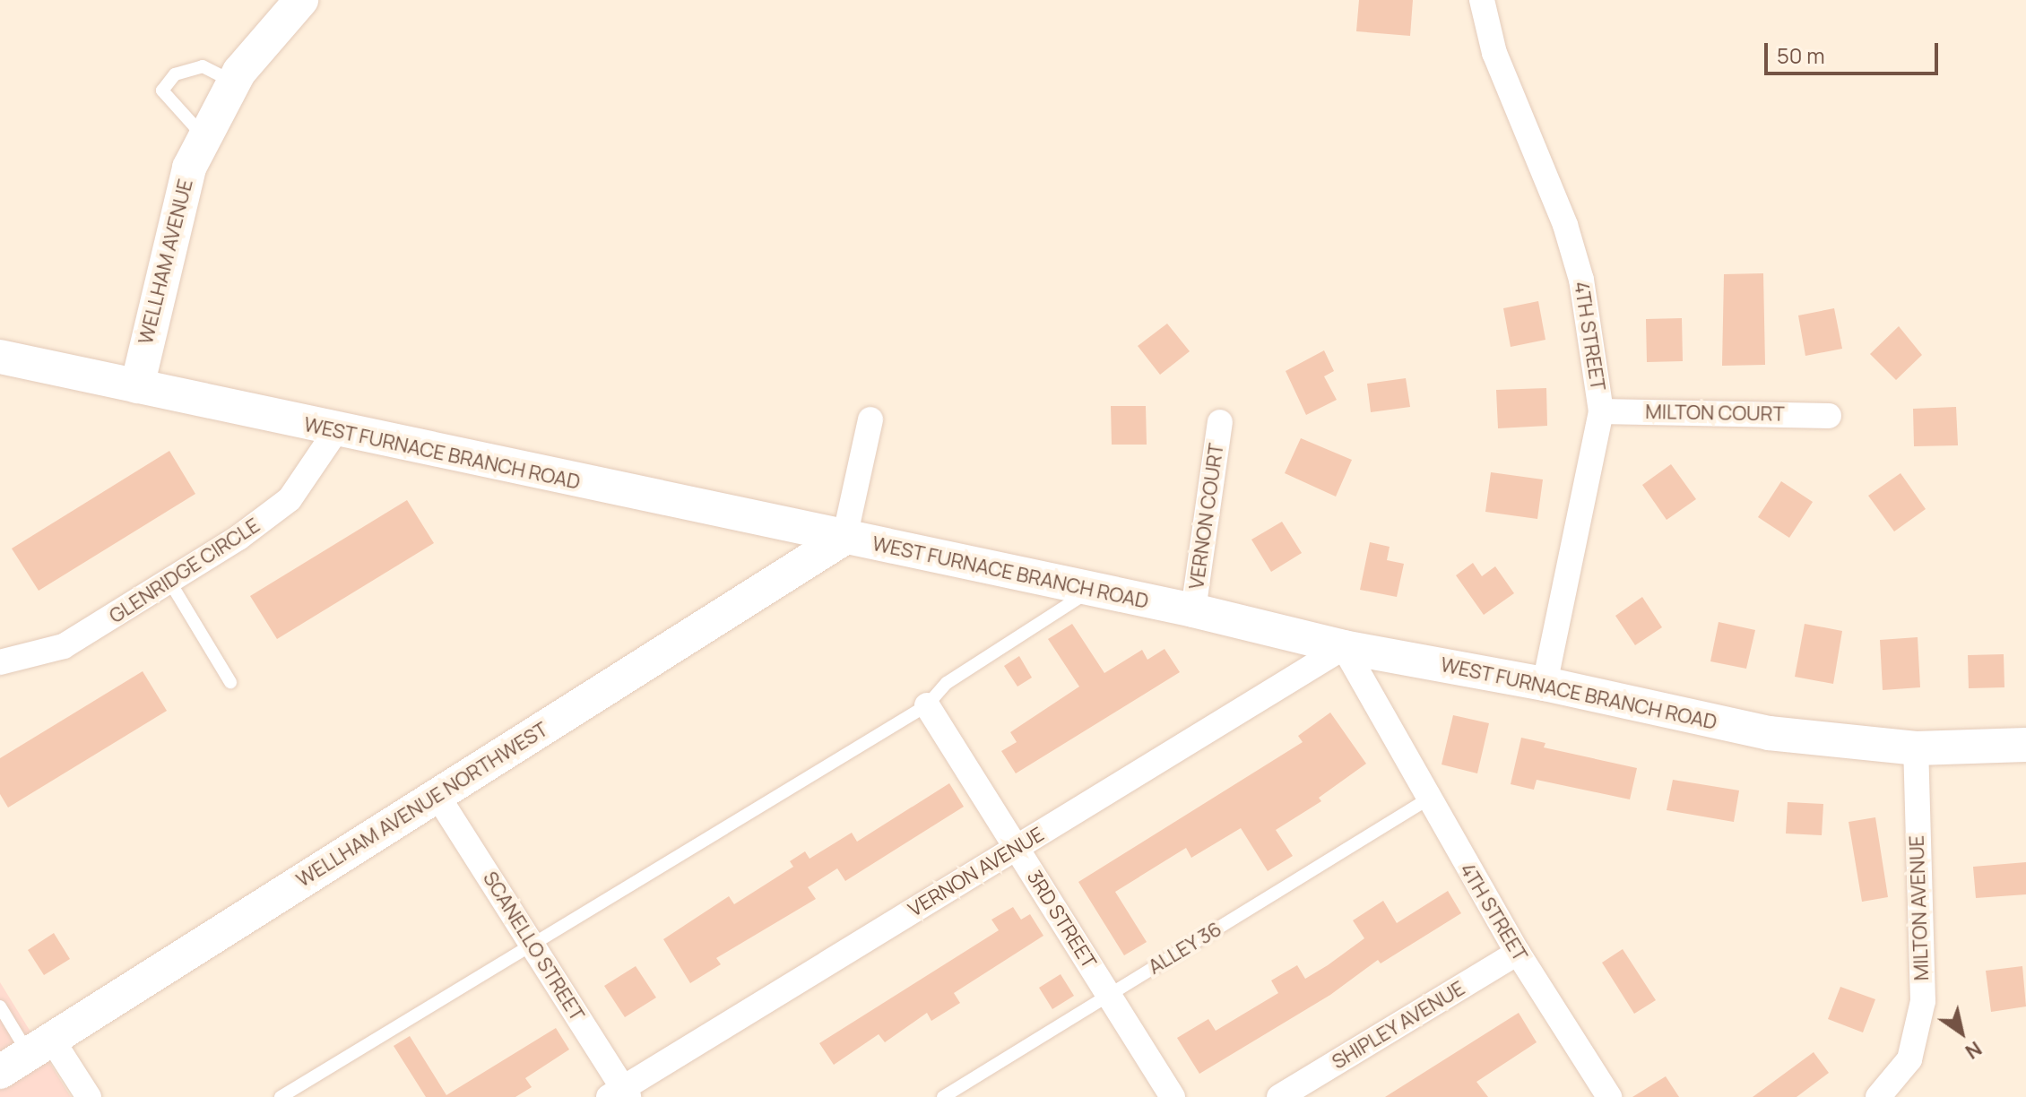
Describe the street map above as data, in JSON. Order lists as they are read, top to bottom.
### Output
{
  "streets": {
    "street": [
      "WELLHAM AVENUE",
      "4TH STREET",
      "MILTON COURT",
      "WEST FURNACE BRANCH ROAD",
      "VERNON COURT",
      "GLENRIDGE CIRCLE",
      "WELLHAM AVENUE NORTHWEST",
      "VERNON AVENUE",
      "MILTON AVENUE",
      "3RD STREET",
      "SCANELLO STREET",
      "SHIPLEY AVENUE"
    ],
    "lane": ["ALLEY 36"]
  },
  "crossings": [
    ["WELLHAM AVENUE", "WEST FURNACE BRANCH ROAD"],
    ["4TH STREET", "MILTON COURT"],
    ["4TH STREET", "WEST FURNACE BRANCH ROAD"],
    ["4TH STREET", "VERNON AVENUE"],
    ["4TH STREET", "ALLEY 36"],
    ["4TH STREET", "SHIPLEY AVENUE"],
    ["WEST FURNACE BRANCH ROAD", "VERNON COURT"],
    ["WEST FURNACE BRANCH ROAD", "GLENRIDGE CIRCLE"],
    ["WEST FURNACE BRANCH ROAD", "WELLHAM AVENUE NORTHWEST"],
    ["WEST FURNACE BRANCH ROAD", "VERNON AVENUE"],
    ["WEST FURNACE BRANCH ROAD", "MILTON AVENUE"],
    ["WELLHAM AVENUE NORTHWEST", "SCANELLO STREET"],
    ["VERNON AVENUE", "3RD STREET"],
    ["VERNON AVENUE", "SCANELLO STREET"],
    ["3RD STREET", "ALLEY 36"]
  ],
  "scale_bar": "50 m",
  "north": "bottom right"
}
